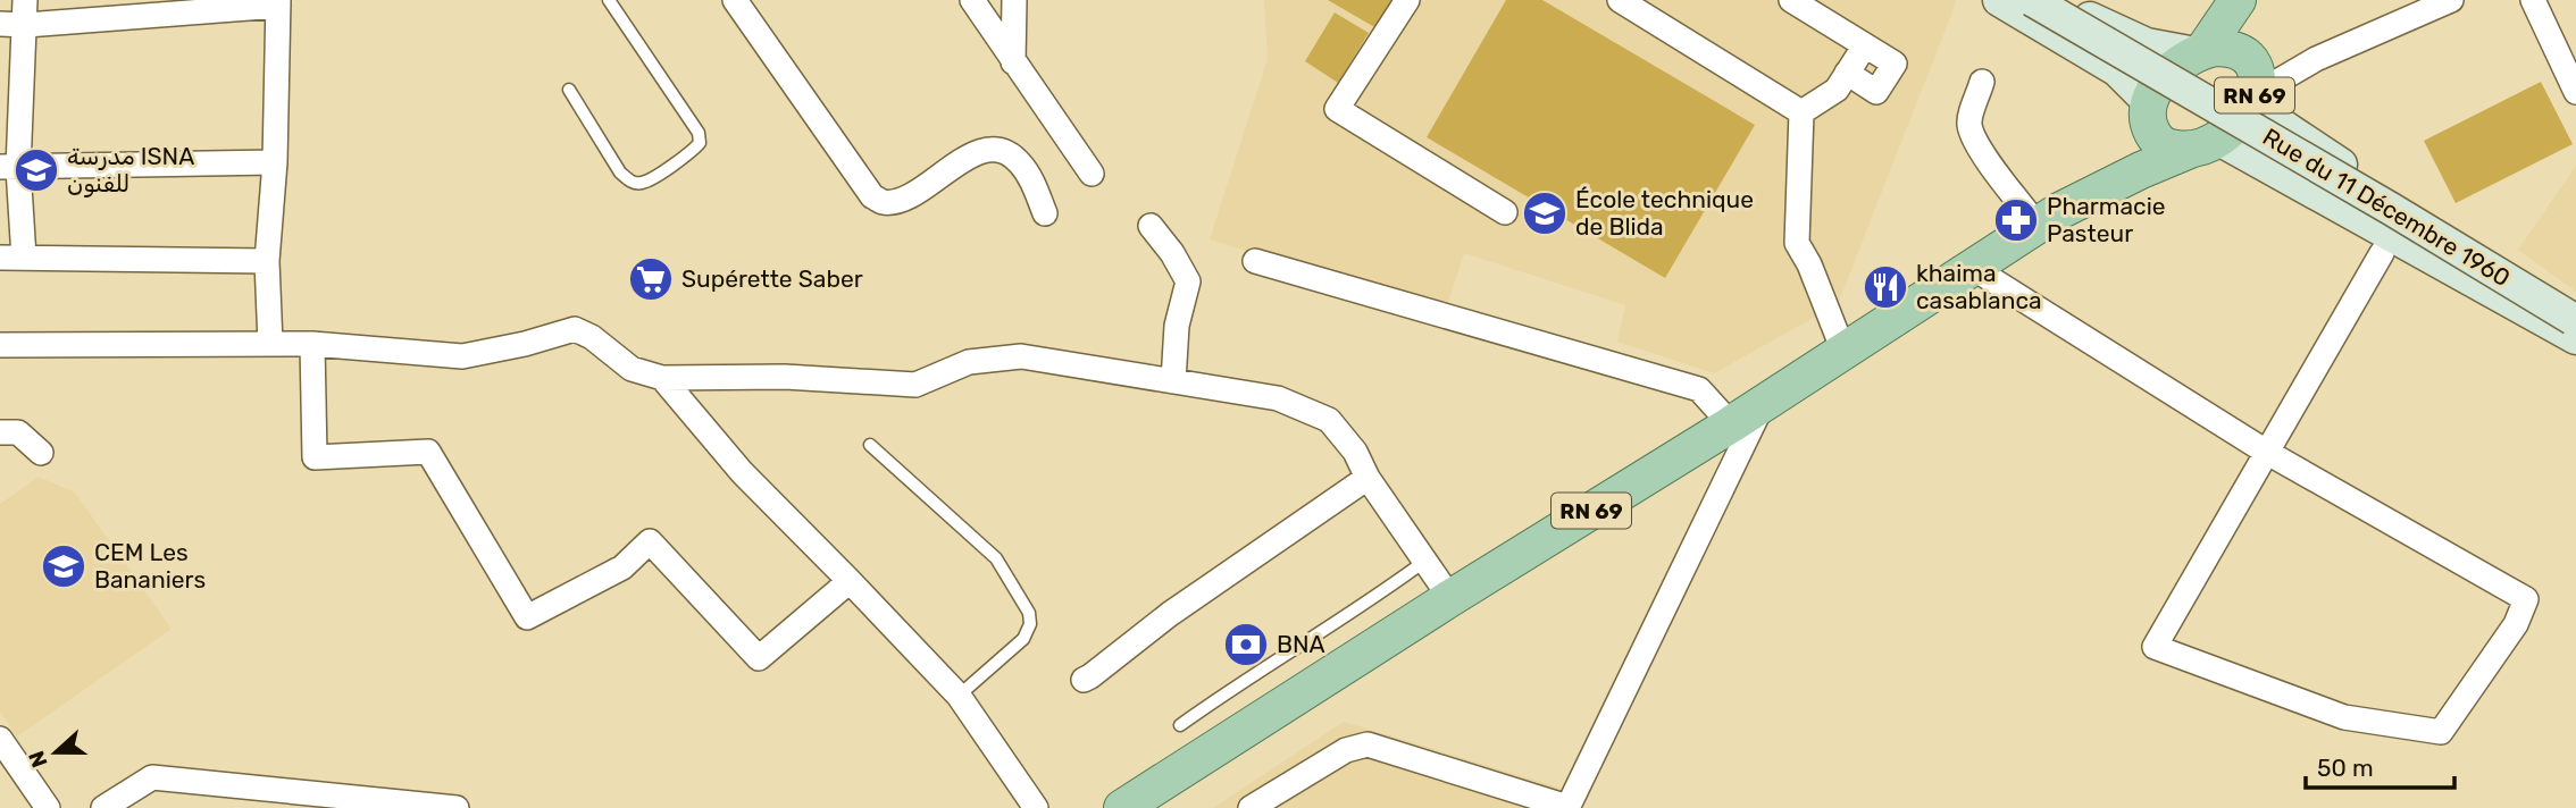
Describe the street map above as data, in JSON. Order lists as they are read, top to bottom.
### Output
{
  "streets": {
    "main road": ["RN 69", "Rue du 11 Décembre 1960"]
  },
  "crossings": [
    ["RN 69", "Rue du 11 Décembre 1960"]
  ],
  "places": {
    "school or university": ["مدرسة ISNA للفنون", "École technique de Blida", "CEM Les Bananiers"],
    "pharmacy": ["Pharmacie Pasteur"],
    "supermarket": ["Supérette Saber"],
    "restaurant": ["khaima casablanca"],
    "bank": ["BNA"]
  },
  "scale_bar": "50 m",
  "north": "left"
}
